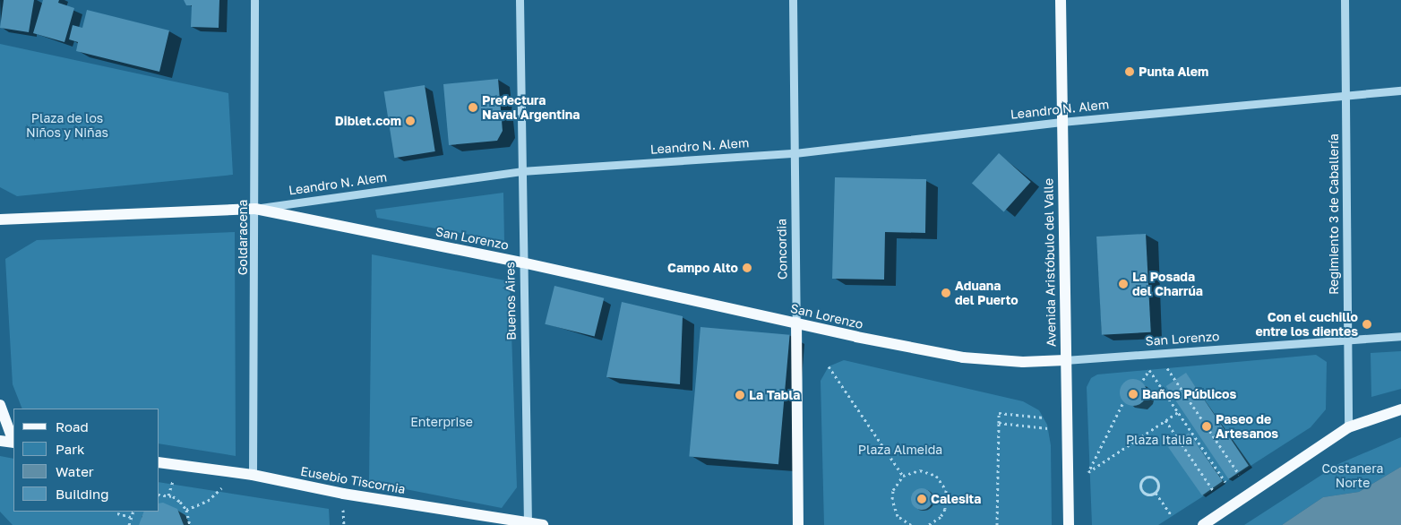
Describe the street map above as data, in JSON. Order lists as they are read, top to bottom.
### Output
{
  "streets": {
    "main road": [
      "Leandro N. Alem",
      "San Lorenzo",
      "Concordia",
      "Avenida Aristóbulo del Valle",
      "Eusebio Tiscornia"
    ],
    "street": ["Regimiento 3 de Caballería", "Goldaracena", "Buenos Aires"]
  },
  "crossings": [
    ["Leandro N. Alem", "Regimiento 3 de Caballería"],
    ["Leandro N. Alem", "Goldaracena"],
    ["Leandro N. Alem", "San Lorenzo"],
    ["Leandro N. Alem", "Concordia"],
    ["Leandro N. Alem", "Avenida Aristóbulo del Valle"],
    ["Leandro N. Alem", "Buenos Aires"],
    ["Regimiento 3 de Caballería", "San Lorenzo"],
    ["Goldaracena", "San Lorenzo"],
    ["Goldaracena", "Eusebio Tiscornia"],
    ["San Lorenzo", "Concordia"],
    ["San Lorenzo", "Avenida Aristóbulo del Valle"],
    ["San Lorenzo", "Buenos Aires"],
    ["Buenos Aires", "Eusebio Tiscornia"]
  ],
  "parks": [
    "Plaza de los Niños y Niñas",
    "Enterprise",
    "Plaza Italia",
    "Plaza Almeida",
    "Costanera Norte"
  ],
  "places": [
    "Punta Alem",
    "Prefectura Naval Argentina",
    "Diblet.com",
    "Campo Alto",
    "La Posada del Charrúa",
    "Aduana del Puerto",
    "Con el cuchillo entre los dientes",
    "Baños Públicos",
    "La Tabla",
    "Paseo de Artesanos",
    "Calesita"
  ],
  "legend": [
    "Road",
    "Park",
    "Water",
    "Building"
  ]
}
